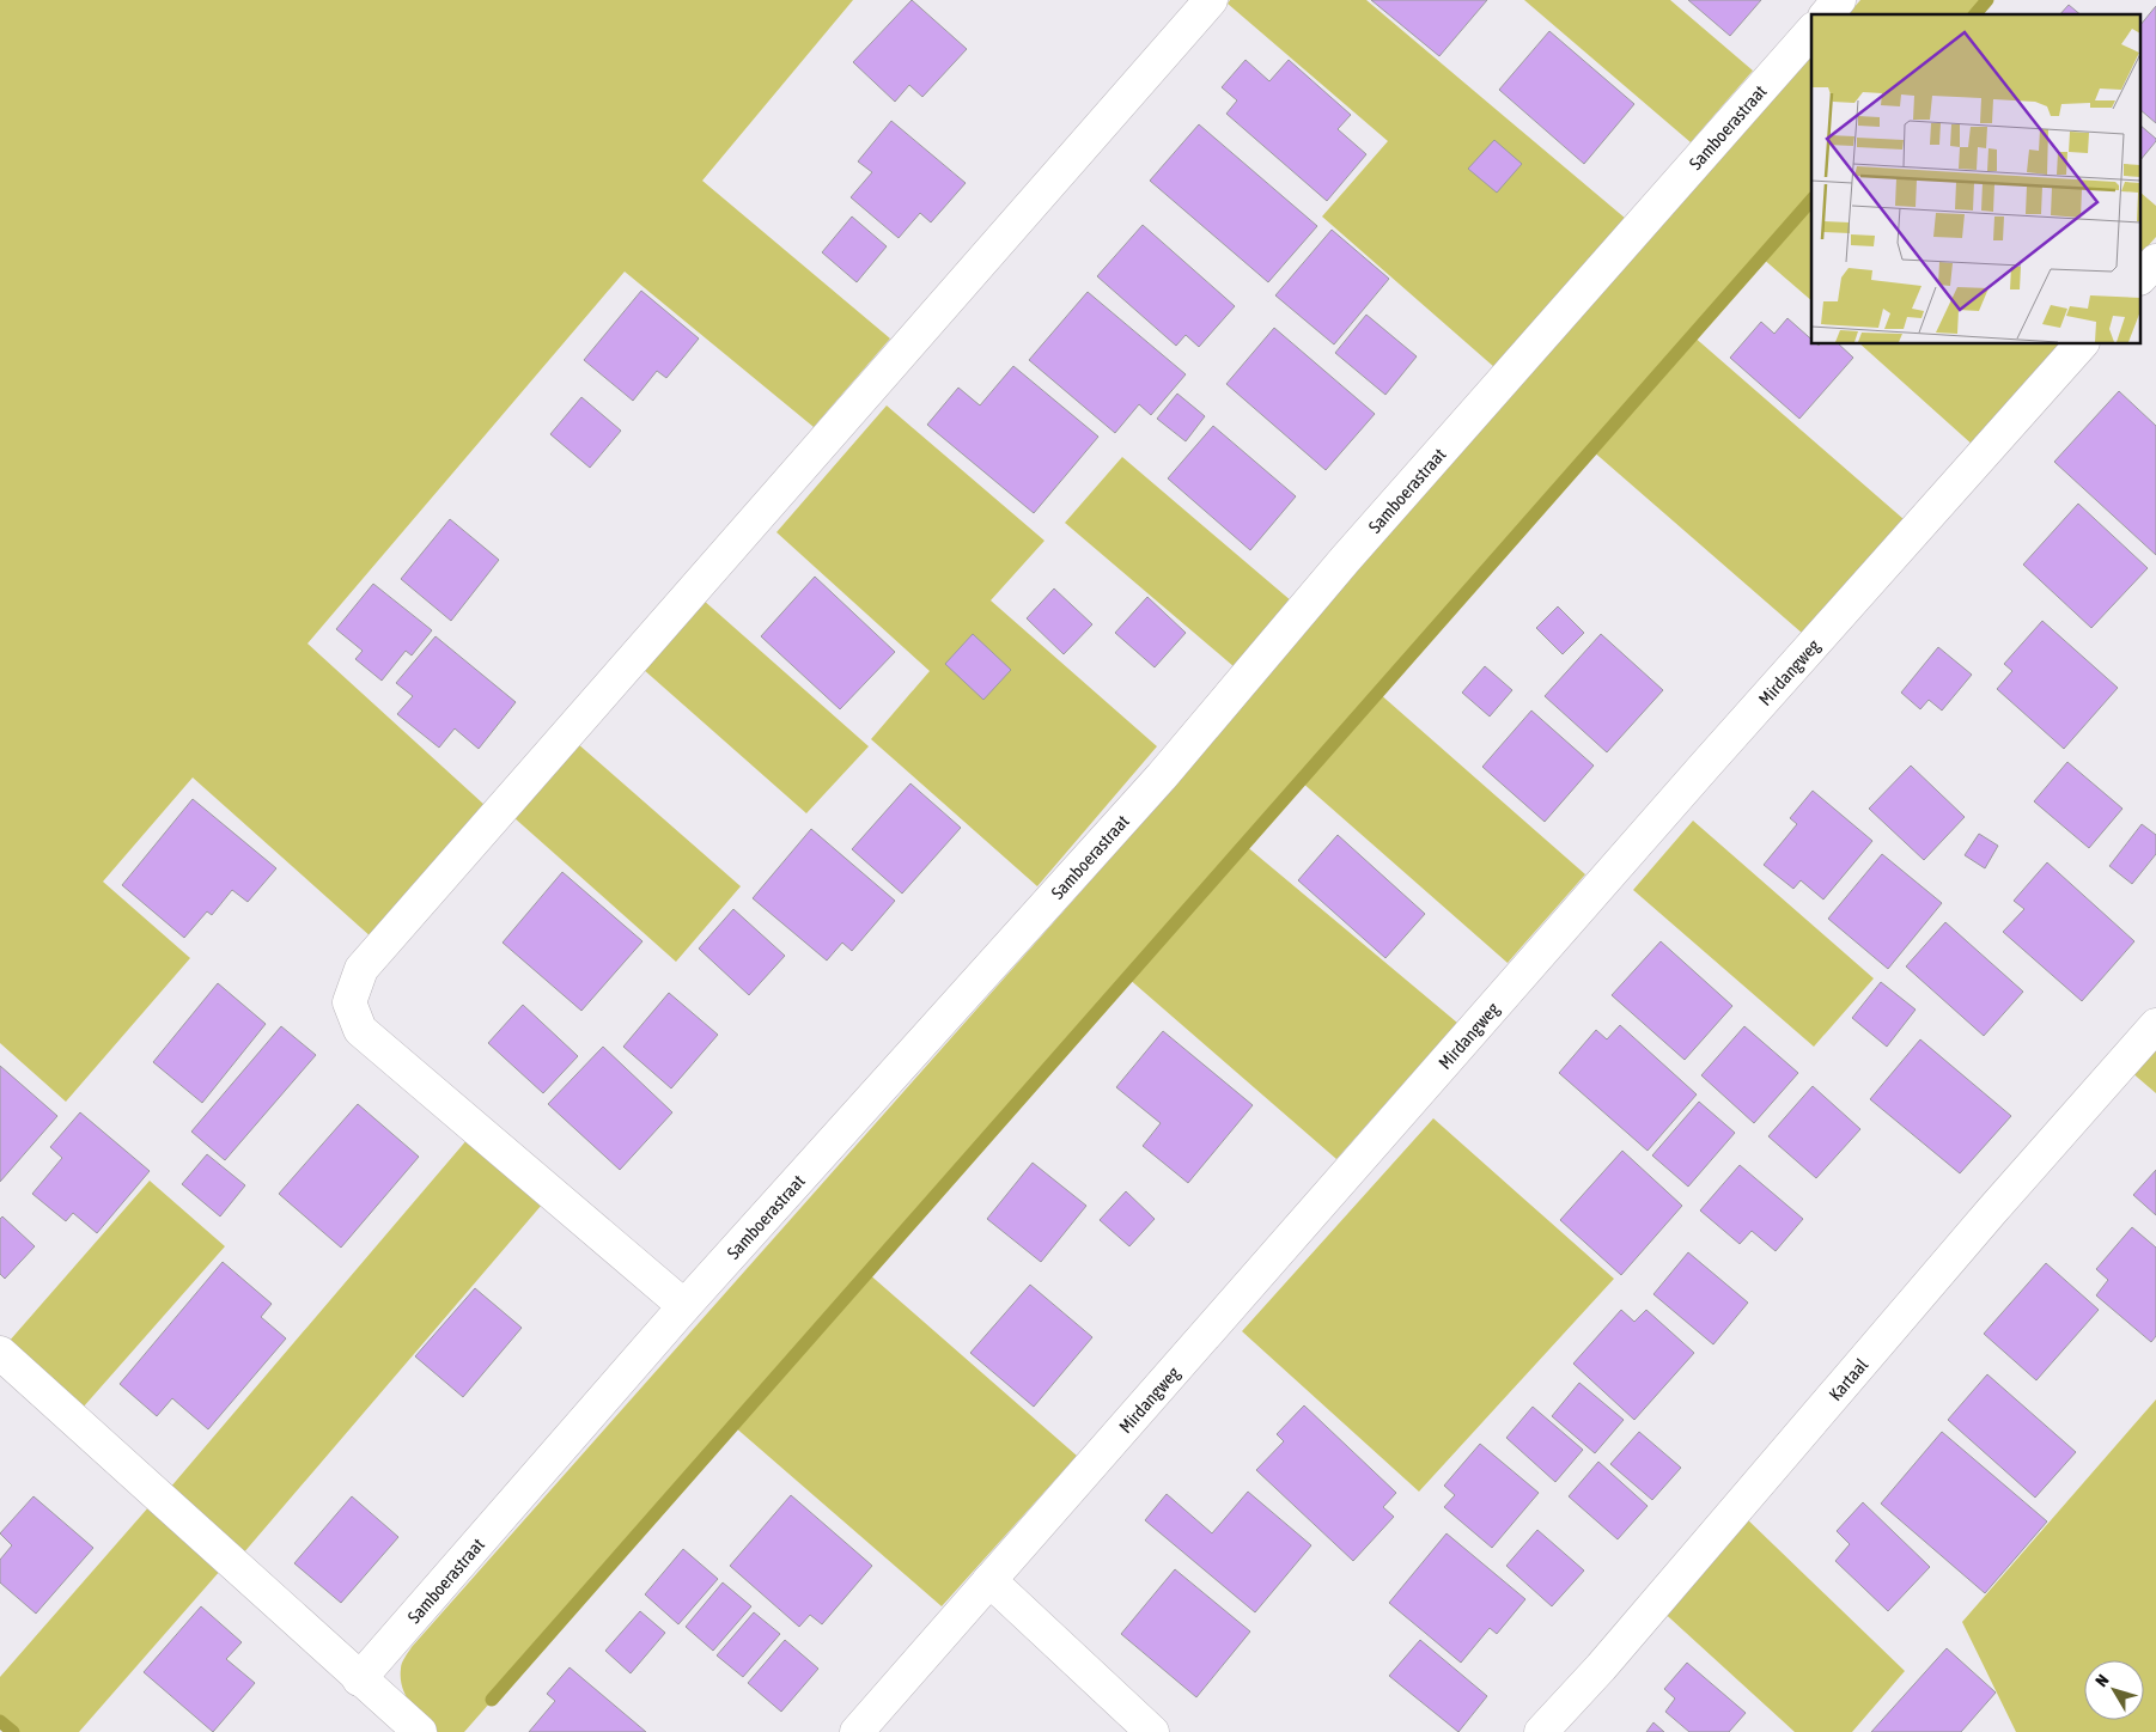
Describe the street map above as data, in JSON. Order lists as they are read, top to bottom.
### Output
{
  "streets": {
    "street": ["Samboerastraat", "Mirdangweg", "Kartaal"]
  },
  "north": "top left"
}
